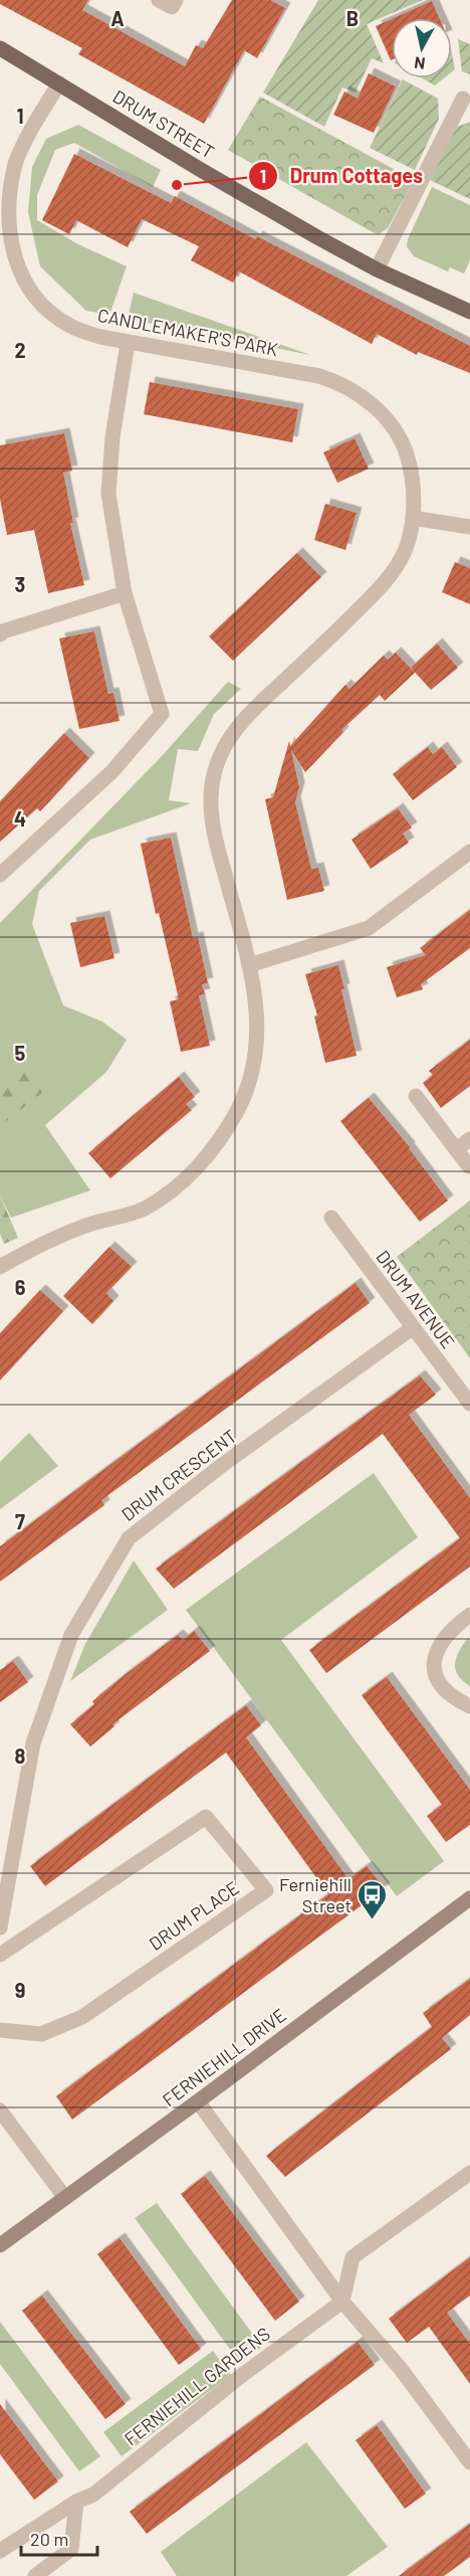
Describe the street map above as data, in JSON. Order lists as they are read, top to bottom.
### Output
{
  "streets": {
    "main road": ["DRUM STREET", "FERNIEHILL DRIVE"],
    "street": [
      "CANDLEMAKER'S PARK",
      "DRUM AVENUE",
      "DRUM CRESCENT",
      "DRUM PLACE",
      "FERNIEHILL GARDENS"
    ]
  },
  "crossings": [
    ["DRUM STREET", "CANDLEMAKER'S PARK"],
    ["DRUM AVENUE", "DRUM CRESCENT"]
  ],
  "places": {
    "other": ["Drum Cottages"],
    "bus stop": ["Ferniehill Street"]
  },
  "scale_bar": "20 m",
  "north": "bottom",
  "grid": {
    "columns": ["A", "B"],
    "rows": [
      "1",
      "2",
      "3",
      "4",
      "5",
      "6",
      "7",
      "8",
      "9"
    ]
  }
}
